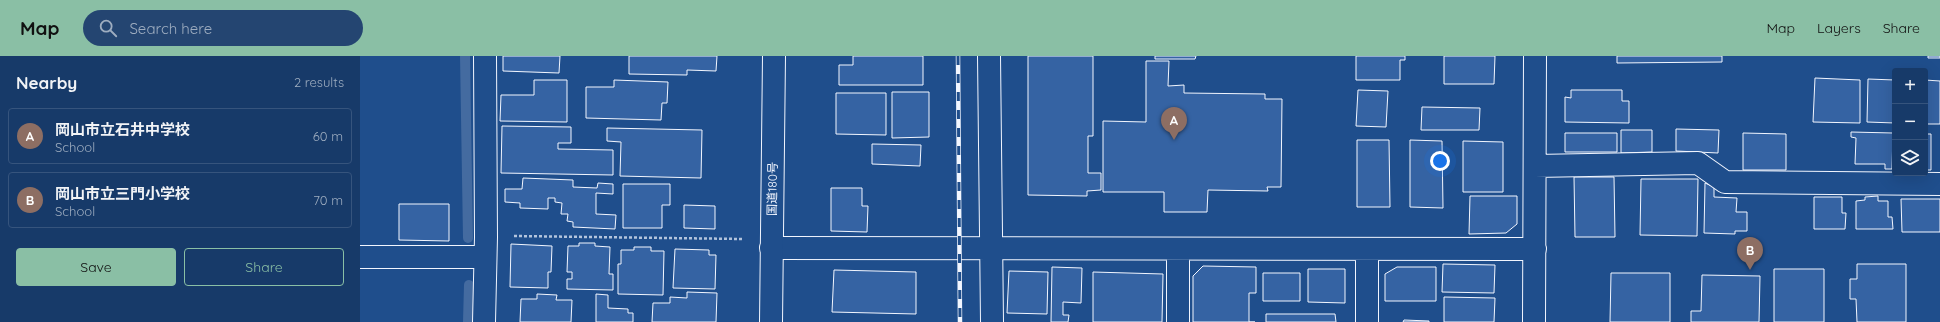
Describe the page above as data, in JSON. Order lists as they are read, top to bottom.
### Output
{
  "streets": {
    "main road": ["国道180号"]
  },
  "page": {
    "header": "Map",
    "search": "Search here",
    "nav": ["Map", "Layers", "Share"],
    "heading": ["Nearby", "2 results"],
    "map_buttons": ["+", "−"],
    "pins": ["A", "B"],
    "list": [
      {
        "mark": "A",
        "name": "岡山市立石井中学校",
        "note": "School",
        "value": "60 m"
      },
      {
        "mark": "B",
        "name": "岡山市立三門小学校",
        "note": "School",
        "value": "70 m"
      }
    ],
    "buttons": ["Save", "Share"]
  }
}
